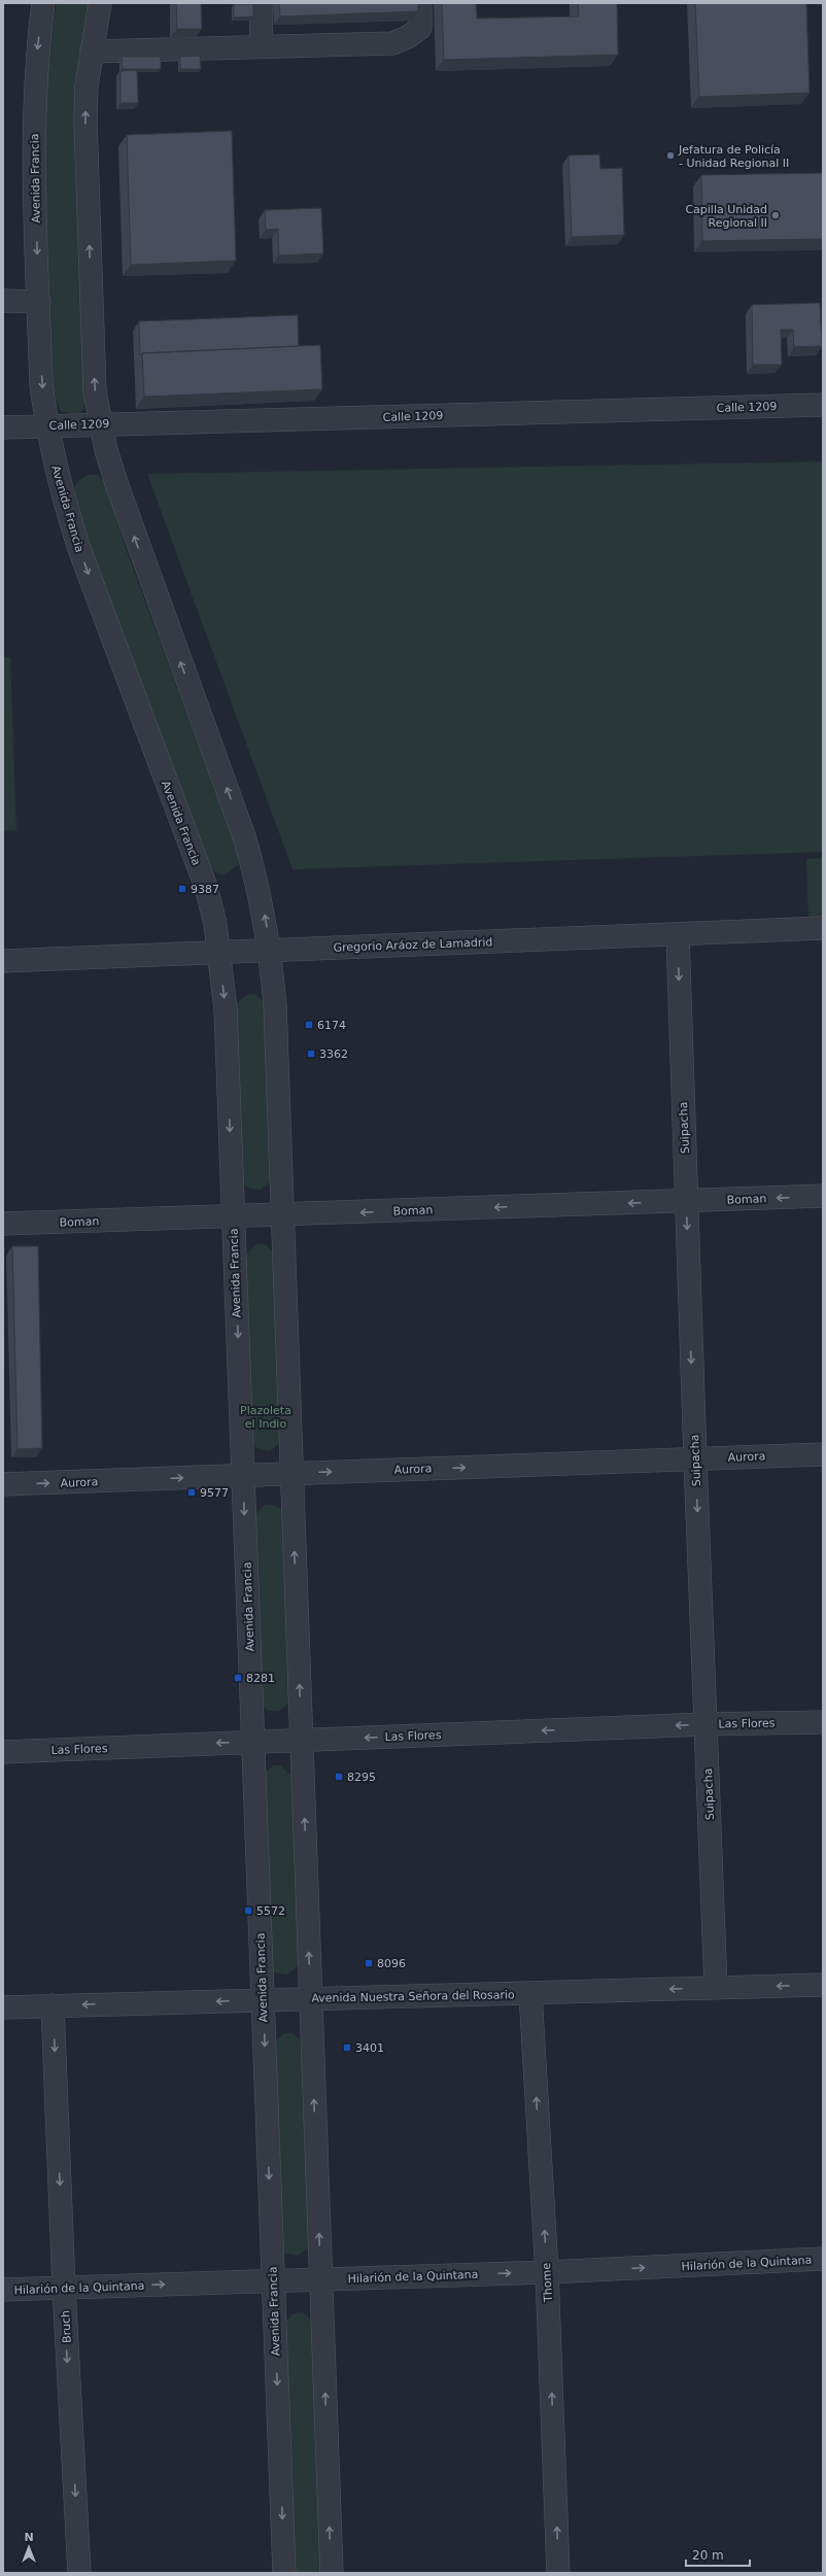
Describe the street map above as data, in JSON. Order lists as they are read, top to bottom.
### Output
{
  "streets": {
    "street": [
      "Avenida Francia",
      "Calle 1209",
      "Gregorio Aráoz de Lamadrid",
      "Suipacha",
      "Boman",
      "Aurora",
      "Las Flores",
      "Avenida Nuestra Señora del Rosario",
      "Hilarión de la Quintana",
      "Thome",
      "Bruch"
    ]
  },
  "crossings": [
    ["Avenida Francia", "Calle 1209"],
    ["Avenida Francia", "Gregorio Aráoz de Lamadrid"],
    ["Avenida Francia", "Boman"],
    ["Avenida Francia", "Aurora"],
    ["Avenida Francia", "Las Flores"],
    ["Avenida Francia", "Avenida Nuestra Señora del Rosario"],
    ["Avenida Francia", "Hilarión de la Quintana"],
    ["Gregorio Aráoz de Lamadrid", "Suipacha"],
    ["Suipacha", "Boman"],
    ["Suipacha", "Aurora"],
    ["Suipacha", "Las Flores"],
    ["Suipacha", "Avenida Nuestra Señora del Rosario"],
    ["Avenida Nuestra Señora del Rosario", "Thome"],
    ["Avenida Nuestra Señora del Rosario", "Bruch"],
    ["Hilarión de la Quintana", "Thome"],
    ["Hilarión de la Quintana", "Bruch"]
  ],
  "one_way": [
    "Suipacha",
    "Boman",
    "Aurora",
    "Las Flores",
    "Avenida Nuestra Señora del Rosario",
    "Hilarión de la Quintana",
    "Thome",
    "Bruch"
  ],
  "parks": ["Plazoleta el Indio"],
  "places": {
    "other": ["Jefatura de Policía - Unidad Regional II", "Capilla Unidad Regional II"],
    "transit": [
      "9387",
      "6174",
      "3362",
      "9577",
      "8281",
      "8295",
      "5572",
      "8096",
      "3401"
    ]
  },
  "scale_bar": "20 m",
  "north": "top"
}
